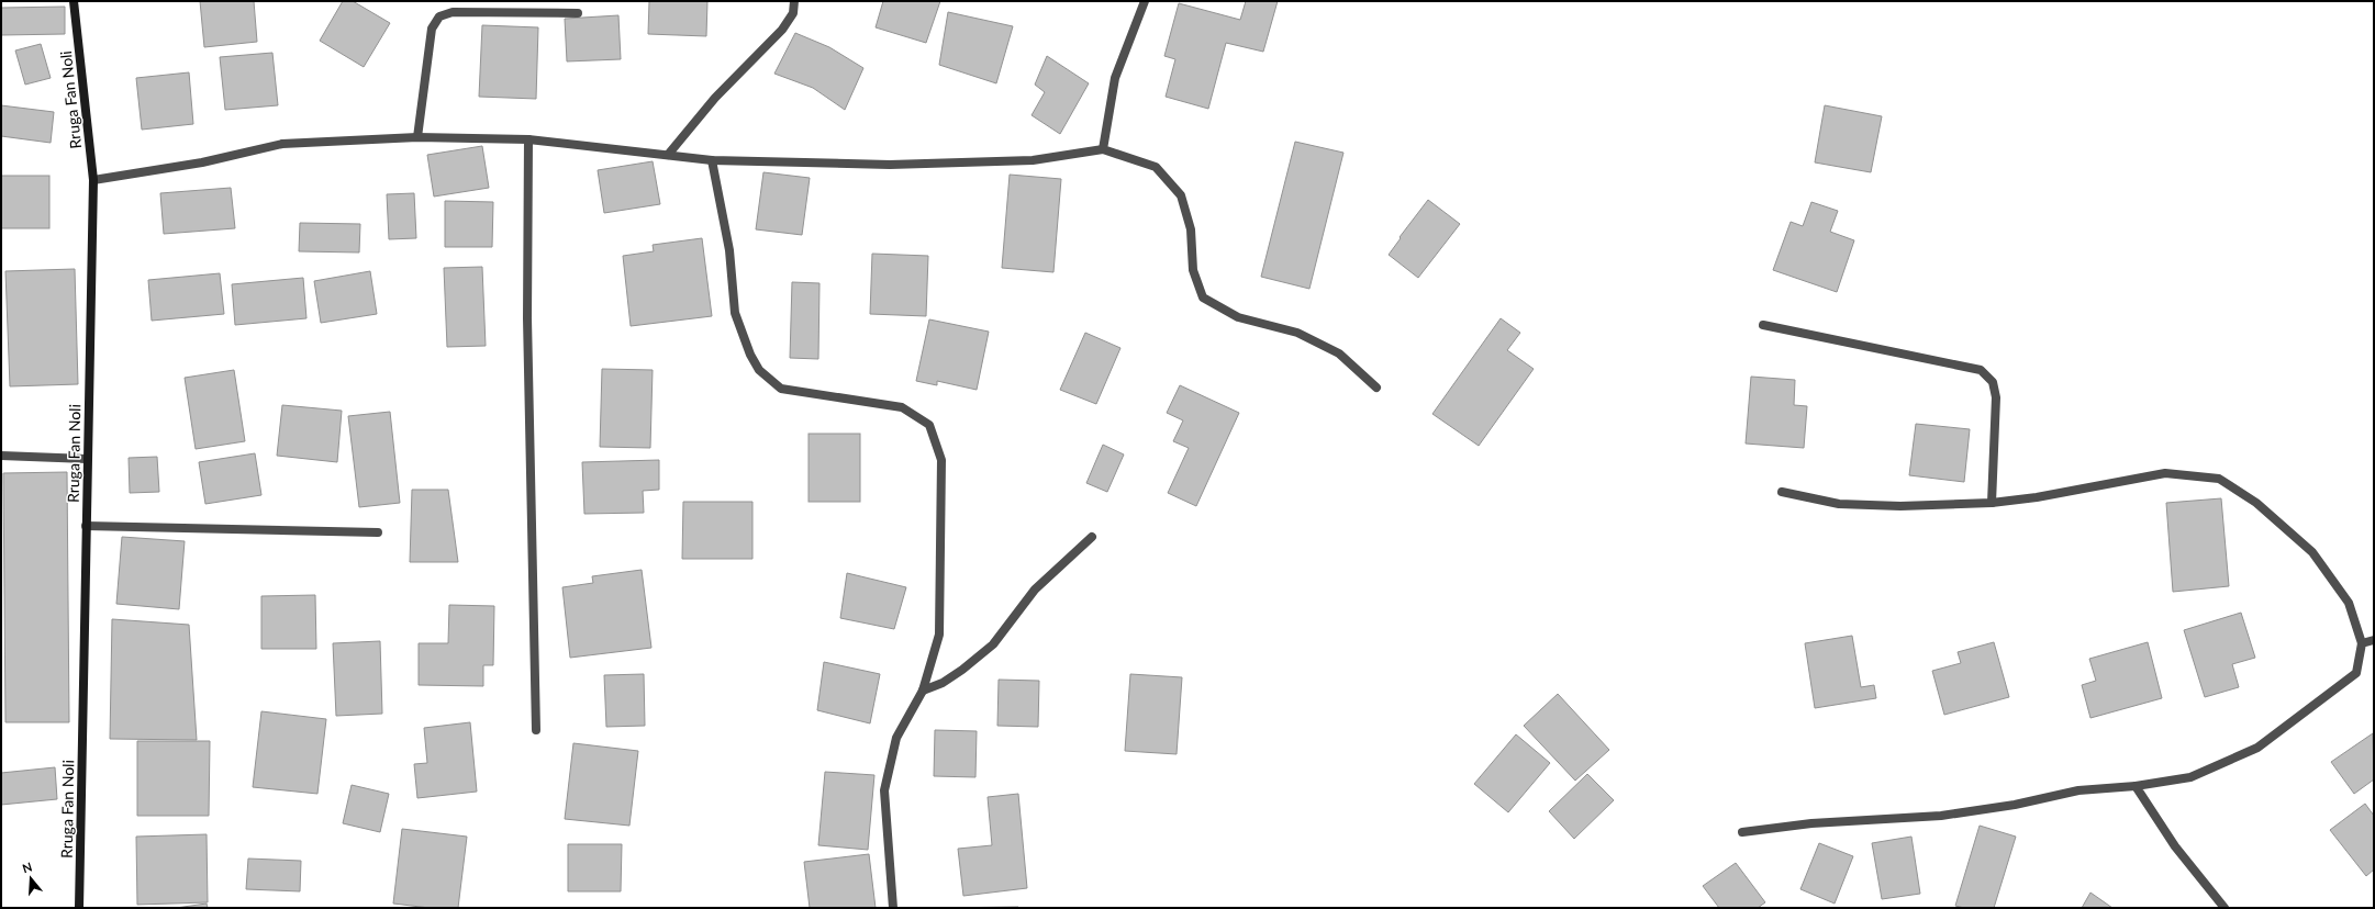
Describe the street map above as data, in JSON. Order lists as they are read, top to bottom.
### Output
{
  "streets": {
    "main road": ["Rruga Fan Noli"]
  },
  "north": "top"
}
